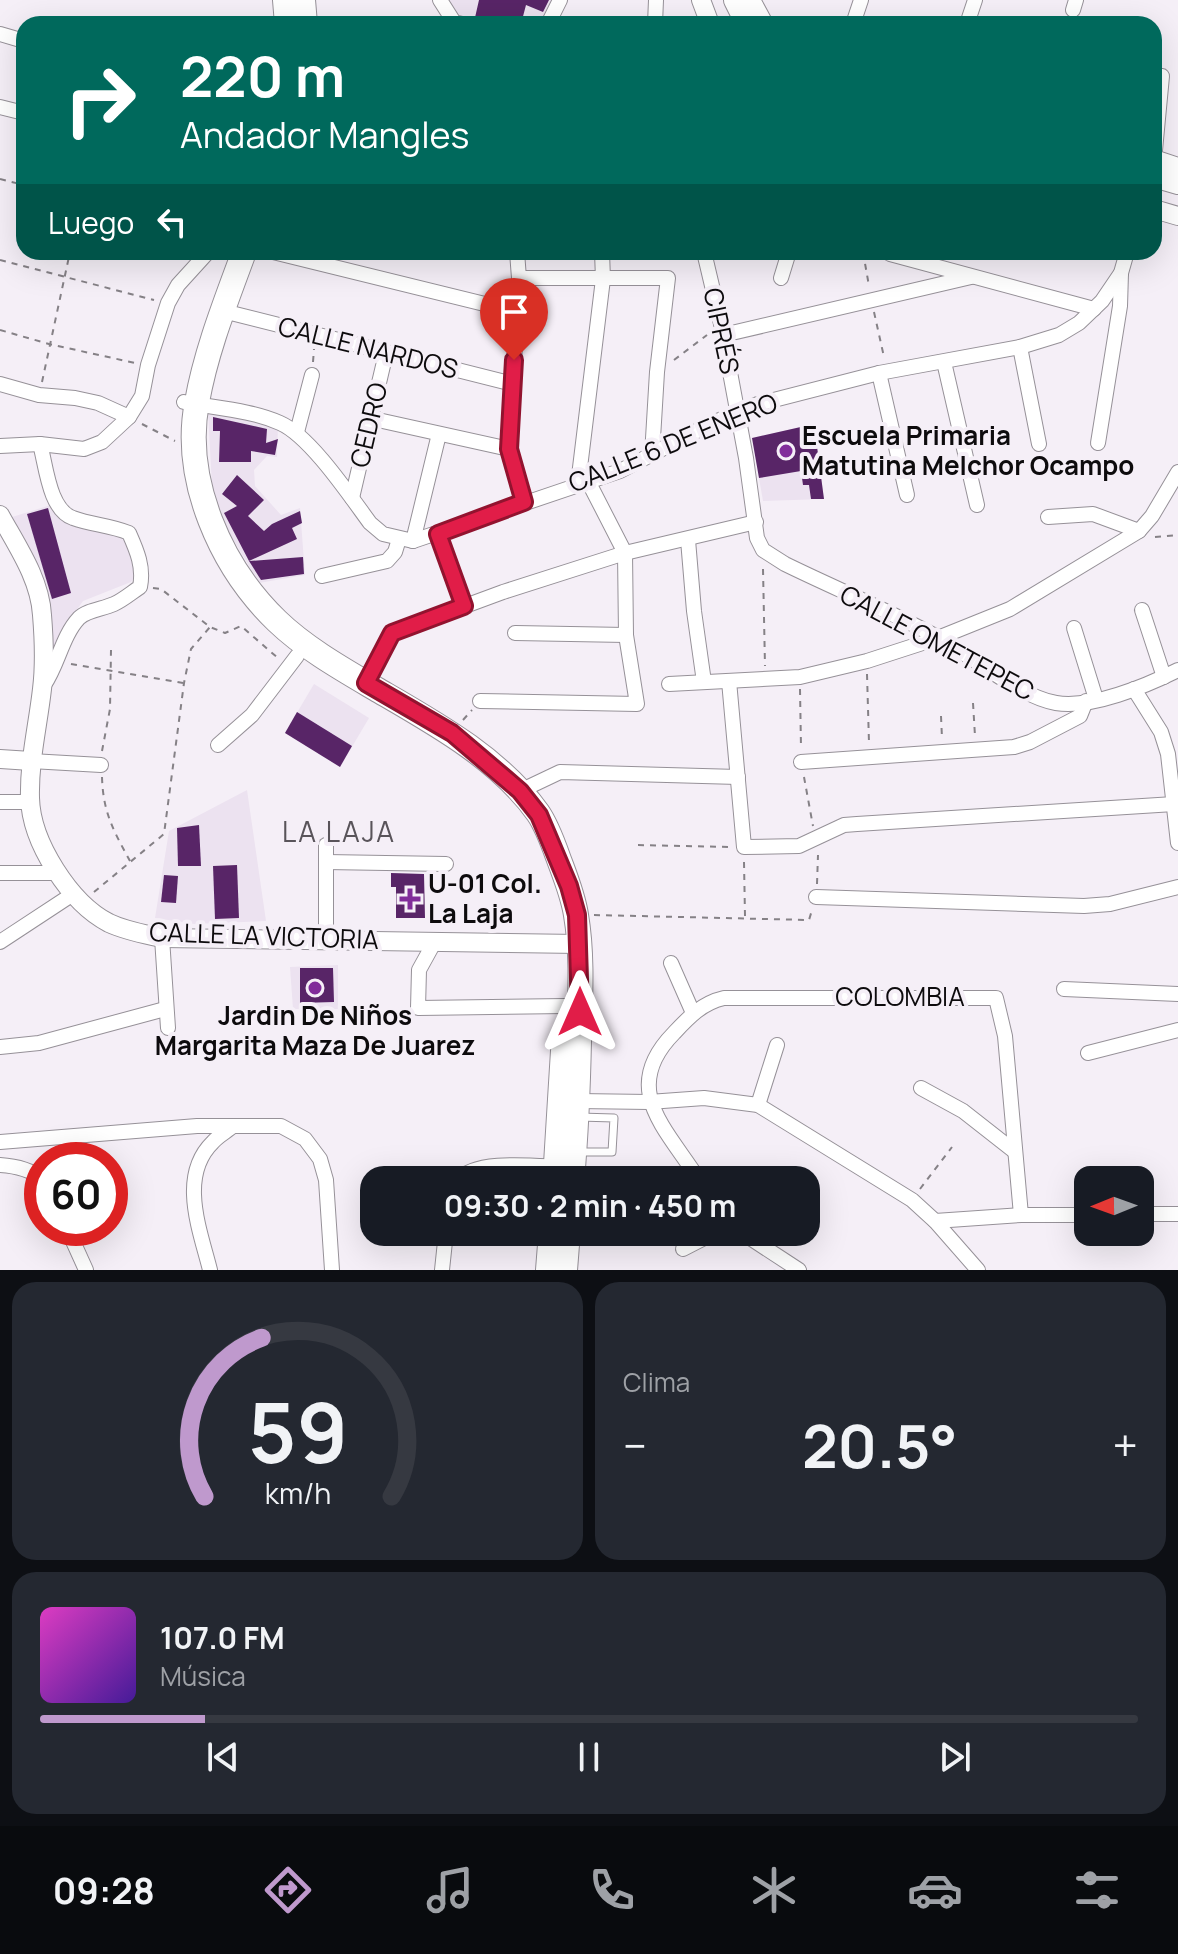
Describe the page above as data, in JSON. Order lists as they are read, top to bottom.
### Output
{
  "streets": {
    "street": [
      "CIPRÉS",
      "CALLE NARDOS",
      "CEDRO",
      "CALLE 6 DE ENERO",
      "CALLE OMETEPEC",
      "CALLE LA VICTORIA",
      "COLOMBIA"
    ]
  },
  "crossings": [
    ["CIPRÉS", "CALLE 6 DE ENERO"],
    ["CIPRÉS", "CALLE OMETEPEC"],
    ["CALLE NARDOS", "CEDRO"]
  ],
  "districts": ["LA LAJA"],
  "places": {
    "other": ["Escuela Primaria Matutina Melchor Ocampo", "Jardin De Niños Margarita Maza De Juarez"],
    "health": ["U-01 Col. La Laja"]
  },
  "north": "left",
  "page": {
    "turn": ["220 m", "Andador Mangles"],
    "then": "Luego",
    "limit": "60",
    "trip": "09:30 · 2 min · 450 m",
    "tile": "Clima",
    "heat": ["−", "20.5°", "+"],
    "song": ["107.0 FM", "Música"],
    "tabs": "09:28",
    "gauge": ["59", "km/h"]
  }
}
